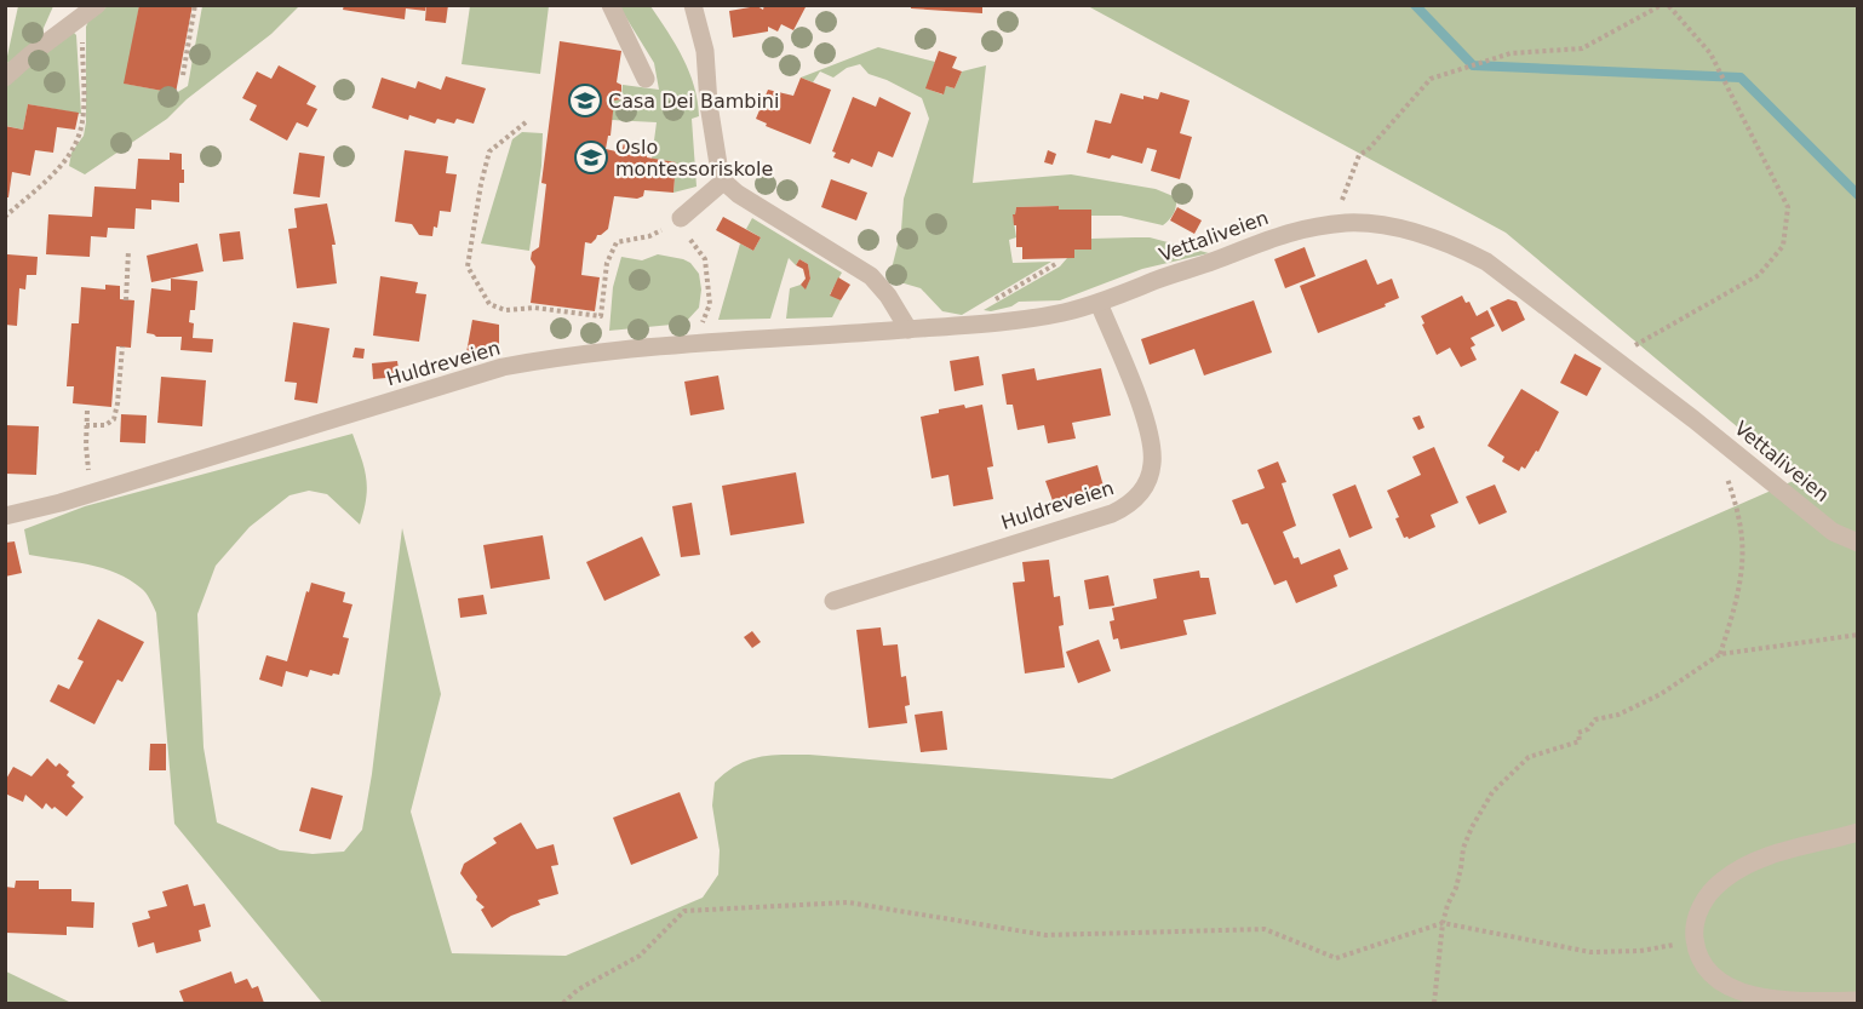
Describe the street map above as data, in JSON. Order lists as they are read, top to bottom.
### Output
{
  "streets": {
    "street": ["Vettaliveien", "Huldreveien"]
  },
  "crossings": [
    ["Vettaliveien", "Huldreveien"]
  ],
  "places": {
    "school or university": ["Casa Dei Bambini", "Oslo montessoriskole"]
  }
}
